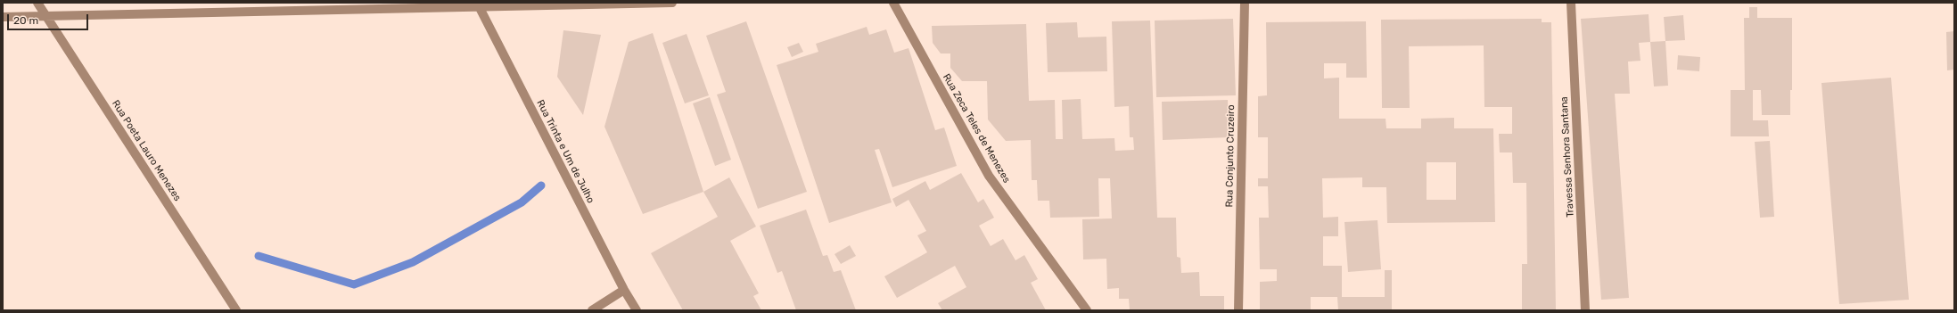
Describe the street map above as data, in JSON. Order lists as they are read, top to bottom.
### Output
{
  "streets": {
    "street": [
      "Rua Zeca Teles de Menezes",
      "Rua Poeta Lauro Menezes",
      "Rua Trinta e Um de Julho",
      "Rua Conjunto Cruzeiro",
      "Travessa Senhora Santana"
    ]
  },
  "scale_bar": "20 m"
}
